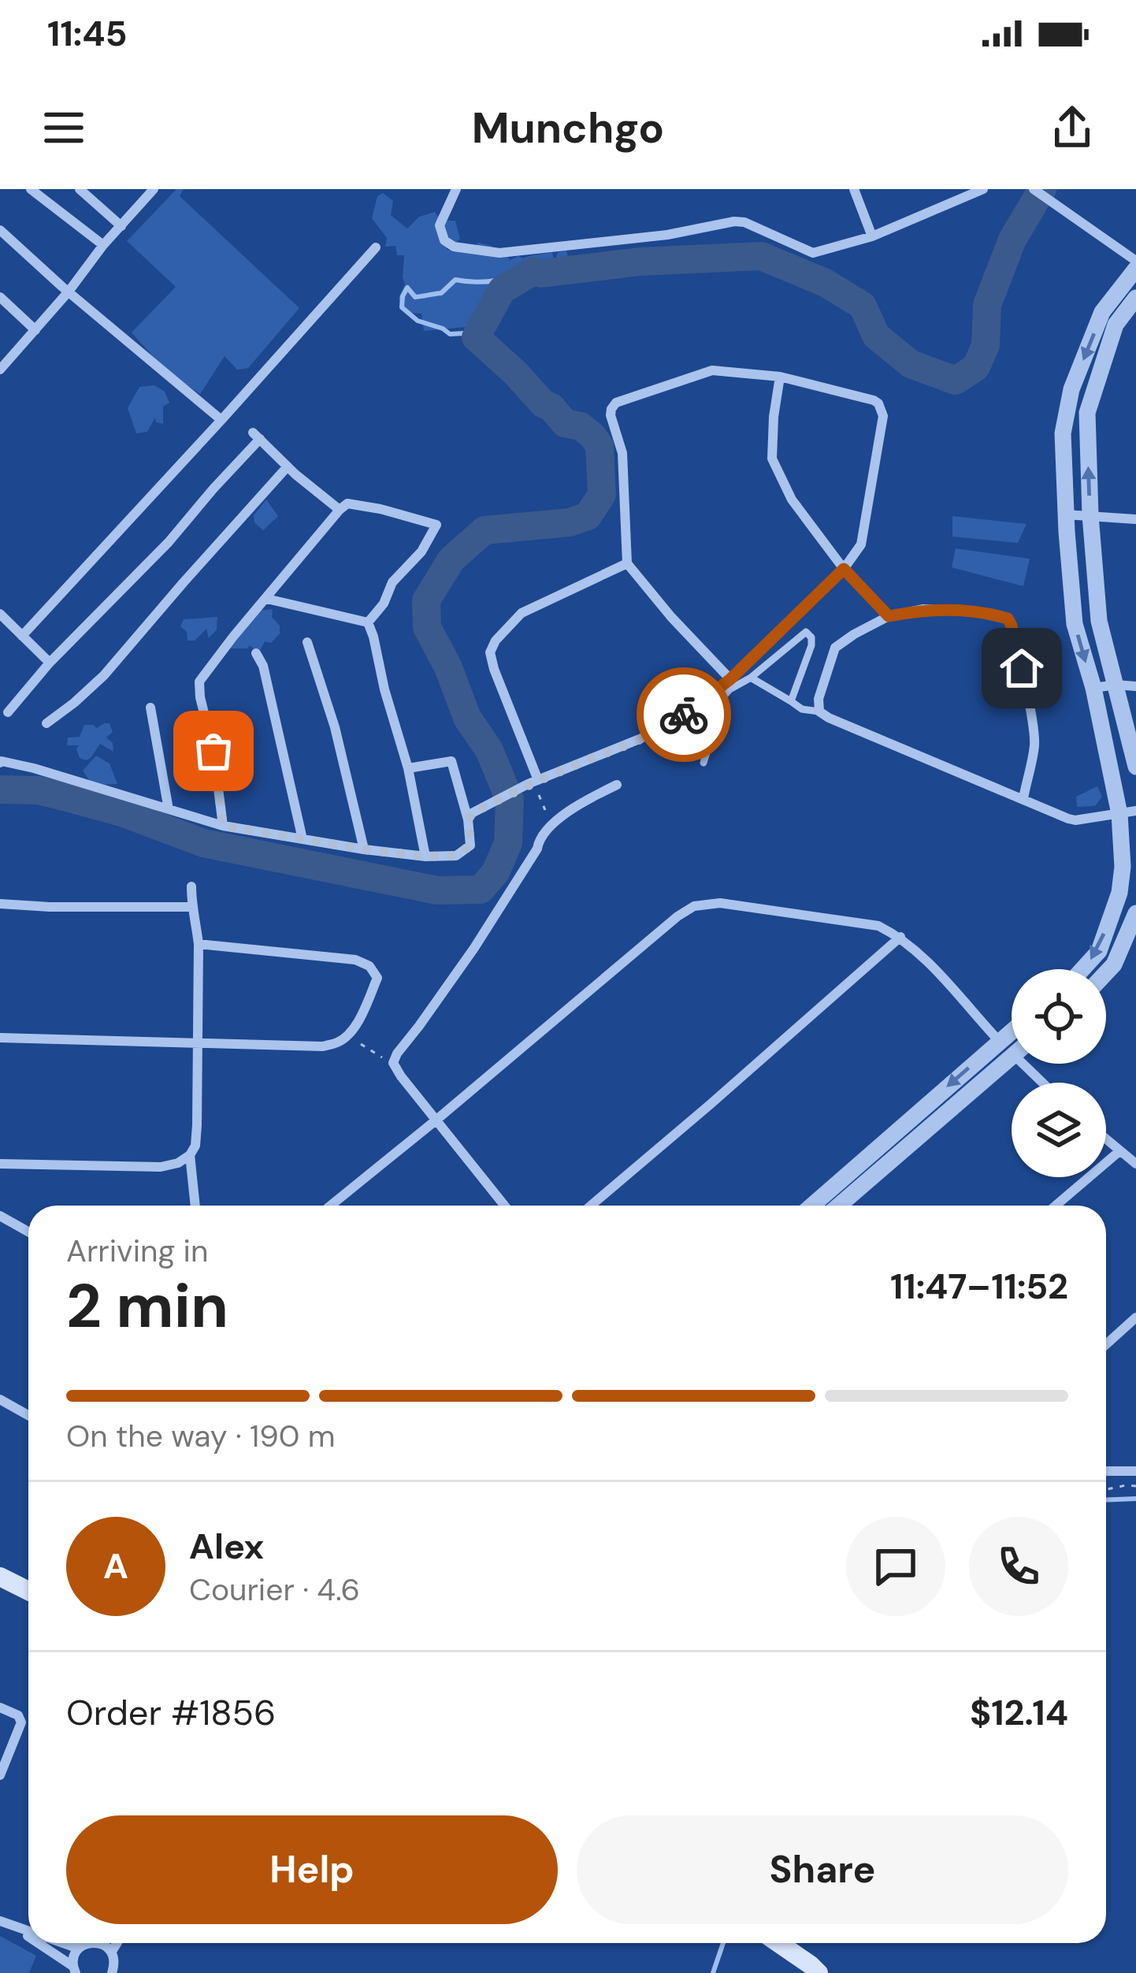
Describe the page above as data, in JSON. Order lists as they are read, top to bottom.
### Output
{
  "page": {
    "status": "11:45",
    "header": "Munchgo",
    "heading": ["2 min", "Arriving in", "11:47–11:52"],
    "panel": [
      "Alex",
      "Courier · 4.6",
      "Order #1856",
      "$12.14"
    ],
    "bar": "On the way · 190 m",
    "round": "A",
    "buttons": ["Help", "Share"]
  }
}
